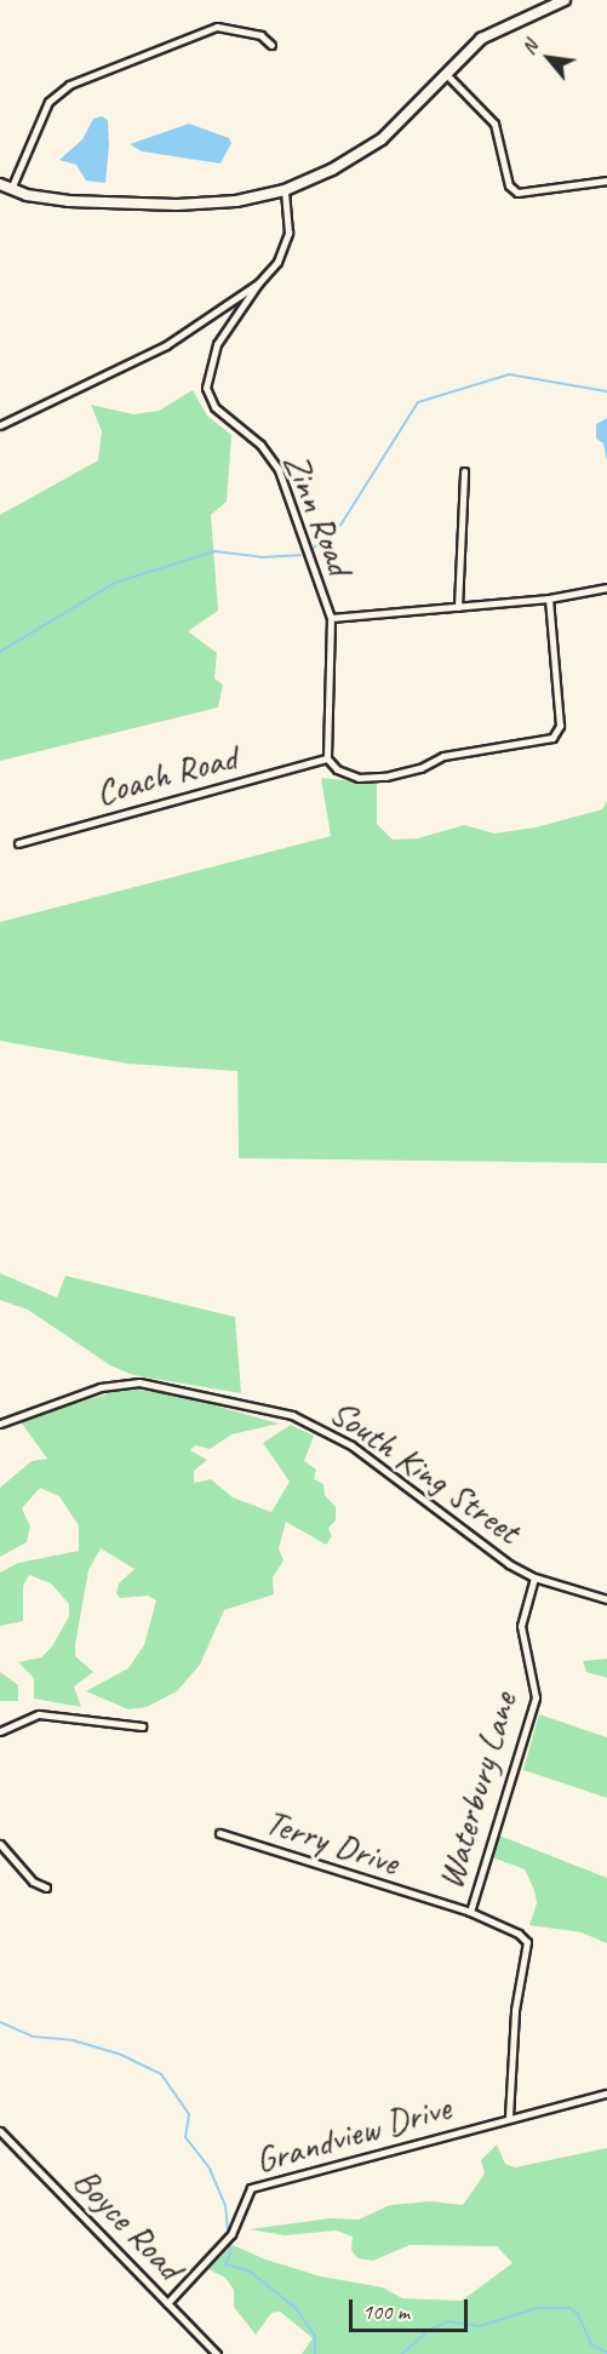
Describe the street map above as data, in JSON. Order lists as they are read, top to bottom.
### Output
{
  "streets": {
    "street": [
      "Zinn Road",
      "Coach Road",
      "South King Street",
      "Waterbury Lane",
      "Terry Drive",
      "Grandview Drive",
      "Boyce Road"
    ]
  },
  "crossings": [
    ["Zinn Road", "Coach Road"],
    ["South King Street", "Waterbury Lane"],
    ["Waterbury Lane", "Terry Drive"],
    ["Waterbury Lane", "Grandview Drive"],
    ["Grandview Drive", "Boyce Road"]
  ],
  "scale_bar": "100 m",
  "north": "top left"
}
